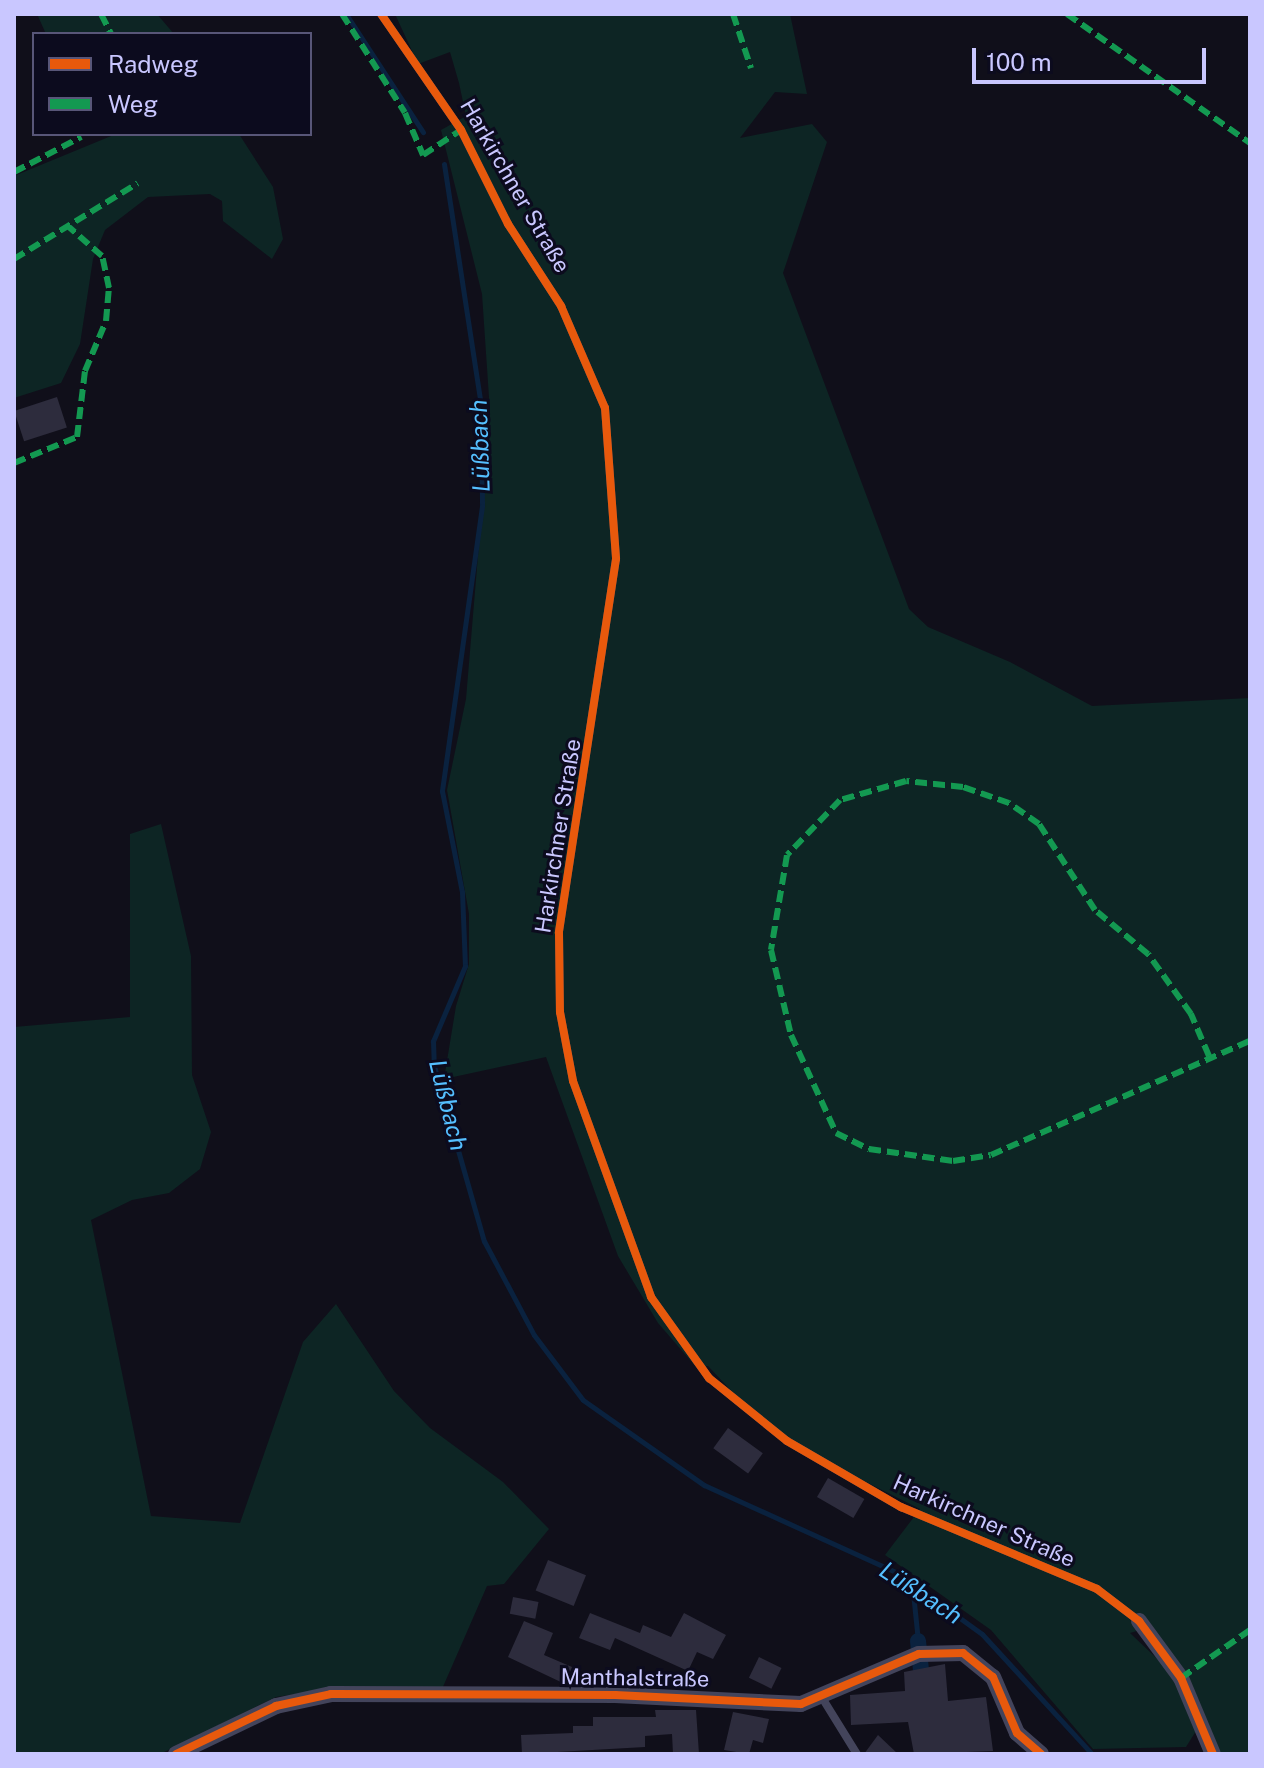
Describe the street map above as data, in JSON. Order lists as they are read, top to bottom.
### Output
{
  "streets": {
    "street": ["Harkirchner Straße", "Manthalstraße"]
  },
  "water": ["Lüßbach"],
  "legend": ["Radweg", "Weg"],
  "scale_bar": "100 m"
}
